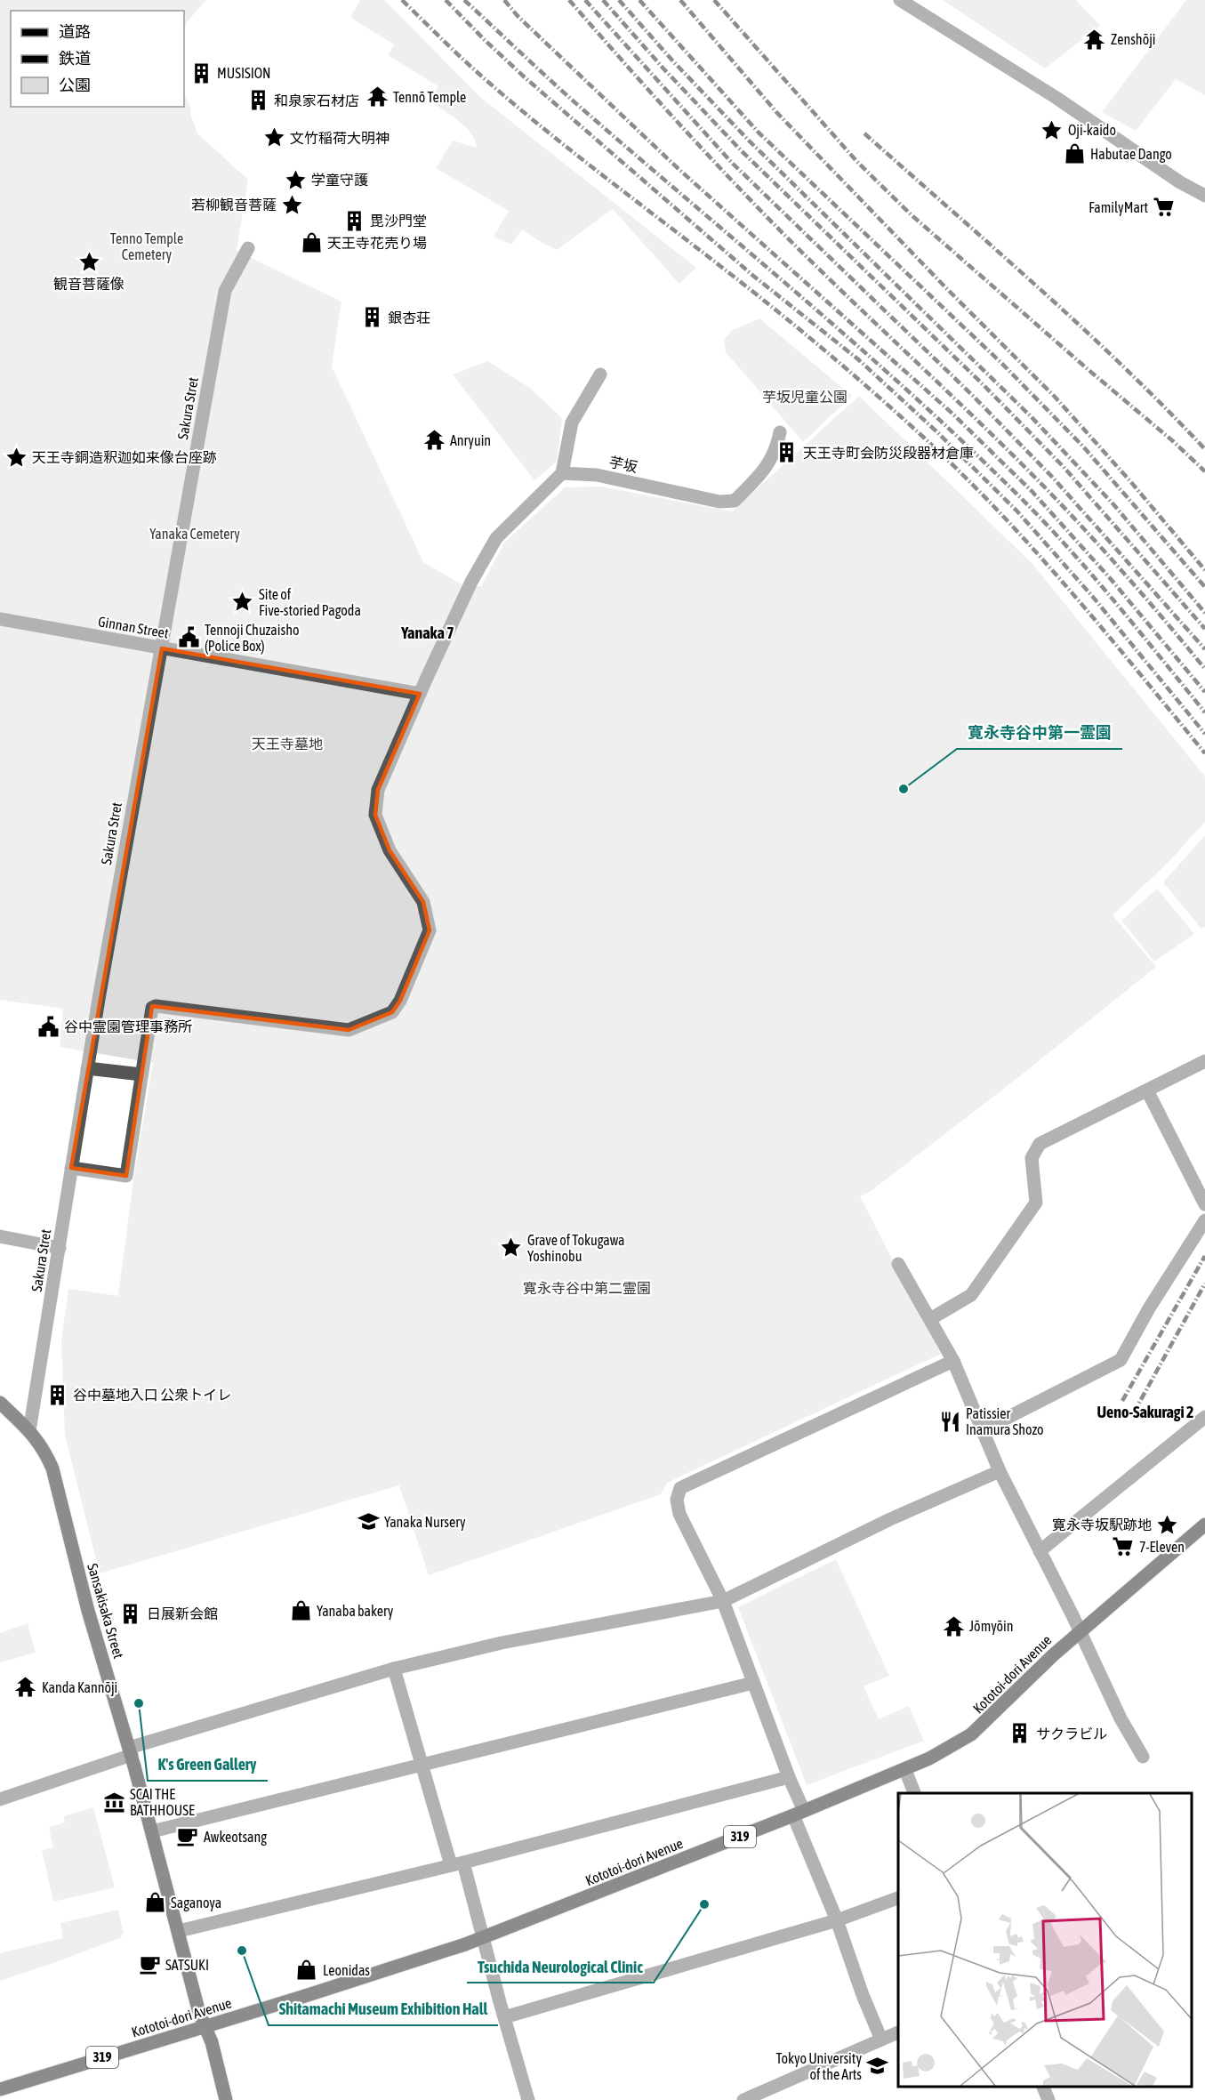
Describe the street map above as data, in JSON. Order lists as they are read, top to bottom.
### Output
{
  "streets": {
    "main road": ["Sansakisaka Street", "Kototoi-dori Avenue", "319"],
    "street": ["Sakura Stret", "芋坂", "Ginnan Street"]
  },
  "crossings": [
    ["Sakura Stret", "Ginnan Street"],
    ["Sakura Stret", "Sansakisaka Street"],
    ["Sansakisaka Street", "Kototoi-dori Avenue"]
  ],
  "districts": ["Yanaka 7", "Ueno-Sakuragi 2"],
  "parks": [
    "Tenno Temple Cemetery",
    "芋坂児童公園",
    "Yanaka Cemetery",
    "天王寺墓地",
    "寛永寺谷中第二霊園"
  ],
  "places": {
    "temple": [
      "Zenshōji",
      "Tennō Temple",
      "Anryuin",
      "Jōmyōin",
      "Kanda Kannōji"
    ],
    "building": [
      "MUSISION",
      "和泉家石材店",
      "毘沙門堂",
      "銀杏荘",
      "天王寺町会防災段器材倉庫",
      "谷中墓地入口 公衆トイレ",
      "日展新会館",
      "サクラビル"
    ],
    "place": [
      "Oji-kaido",
      "文竹稲荷大明神",
      "学童守護",
      "若柳観音菩薩",
      "観音菩薩像",
      "天王寺銅造釈迦如来像台座跡",
      "Site of Five-storied Pagoda",
      "Grave of Tokugawa Yoshinobu",
      "寛永寺坂駅跡地"
    ],
    "shop": [
      "Habutae Dango",
      "天王寺花売り場",
      "Yanaba bakery",
      "Saganoya",
      "Leonidas"
    ],
    "supermarket": ["FamilyMart", "7-Eleven"],
    "public building": ["Tennoji Chuzaisho (Police Box)", "谷中霊園管理事務所"],
    "other": [
      "寛永寺谷中第一霊園",
      "K's Green Gallery",
      "Tsuchida Neurological Clinic",
      "Shitamachi Museum Exhibition Hall"
    ],
    "restaurant": ["Patissier Inamura Shozo"],
    "school or university": ["Yanaka Nursery", "Tokyo University of the Arts"],
    "museum": ["SCAI THE BATHHOUSE"],
    "cafe": ["Awkeotsang", "SATSUKI"]
  },
  "legend": ["道路", "鉄道", "公園"]
}
